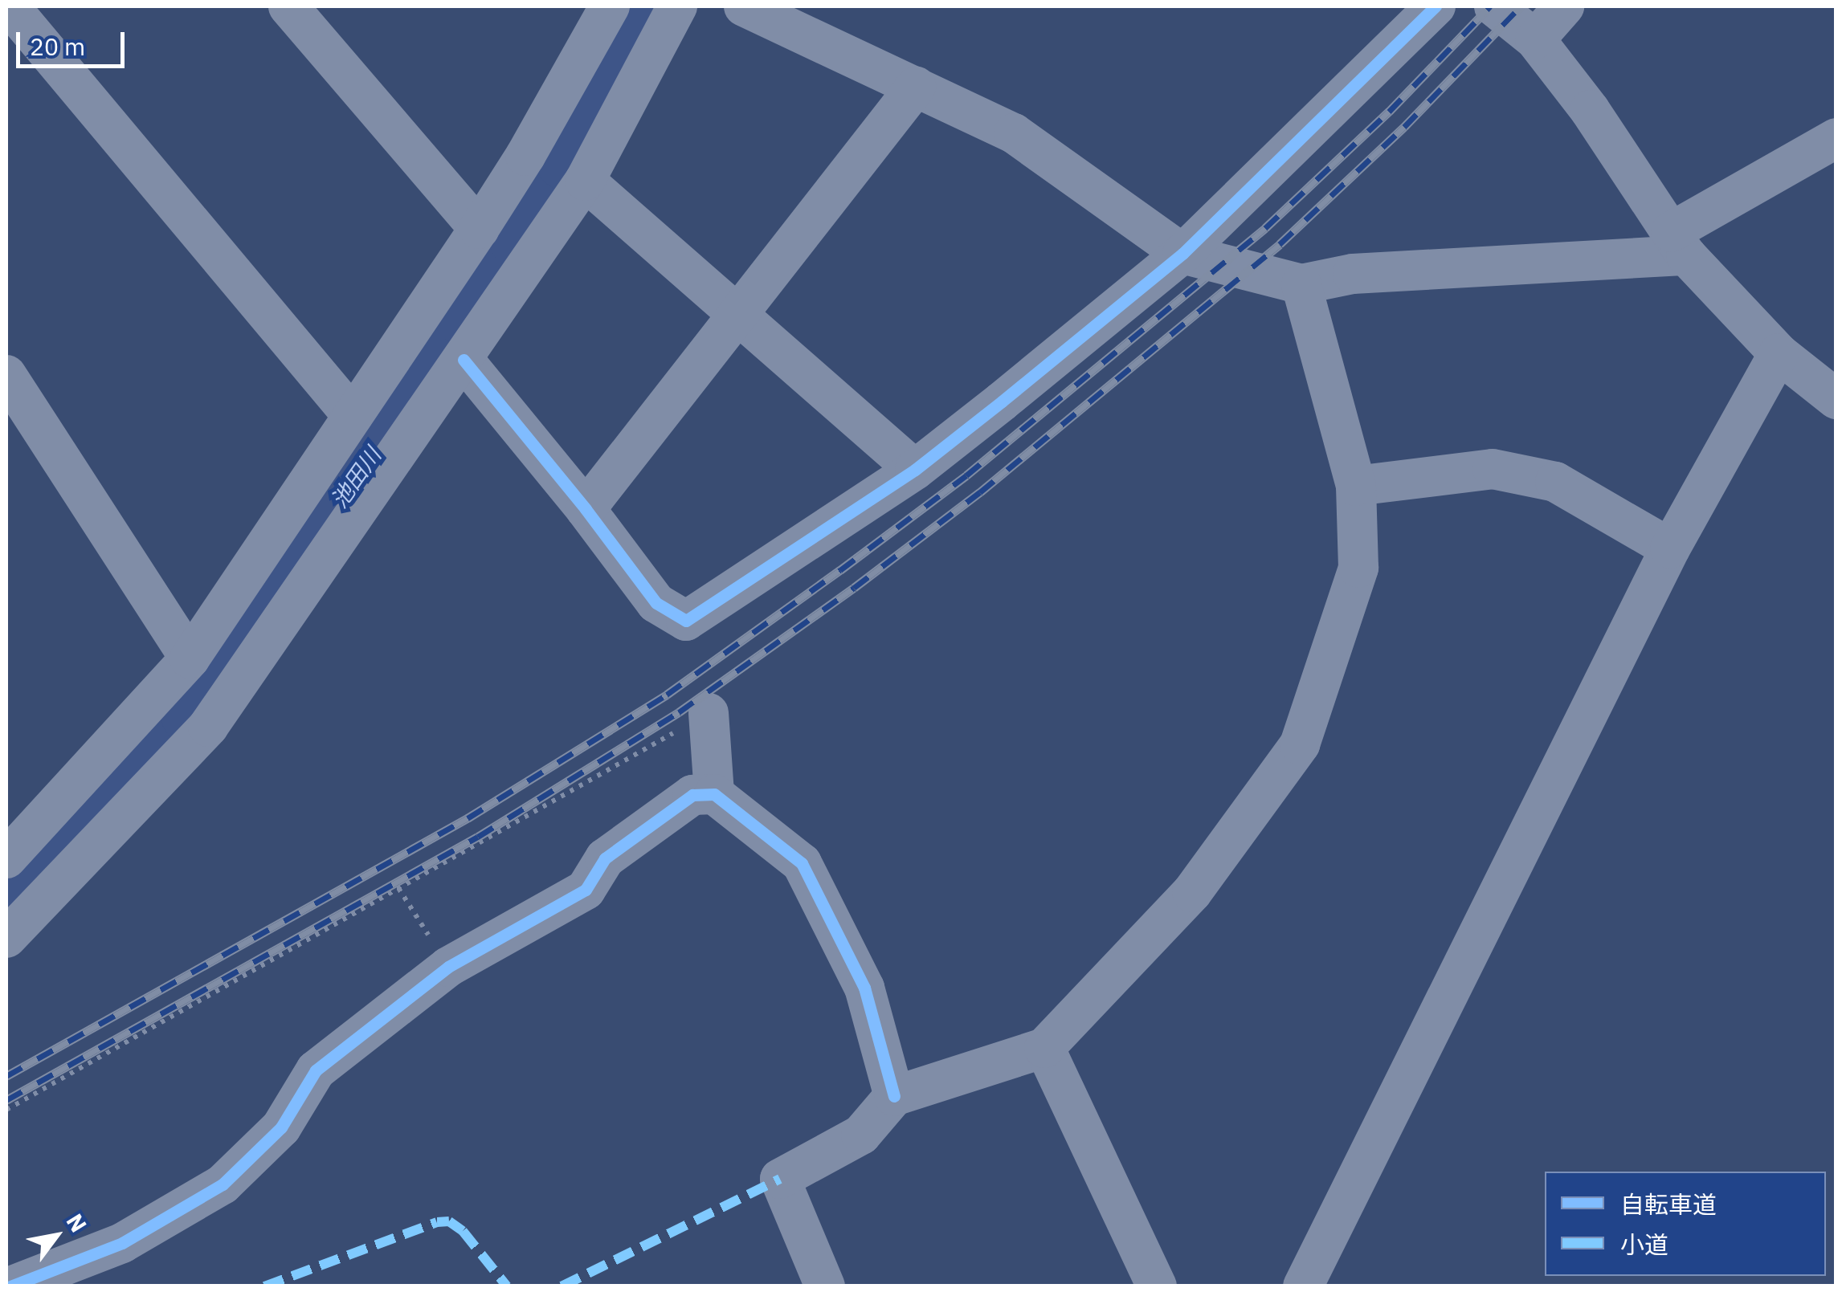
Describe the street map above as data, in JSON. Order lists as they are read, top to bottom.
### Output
{
  "water": ["池田川"],
  "legend": ["自転車道", "小道"],
  "scale_bar": "20 m",
  "north": "top right"
}
